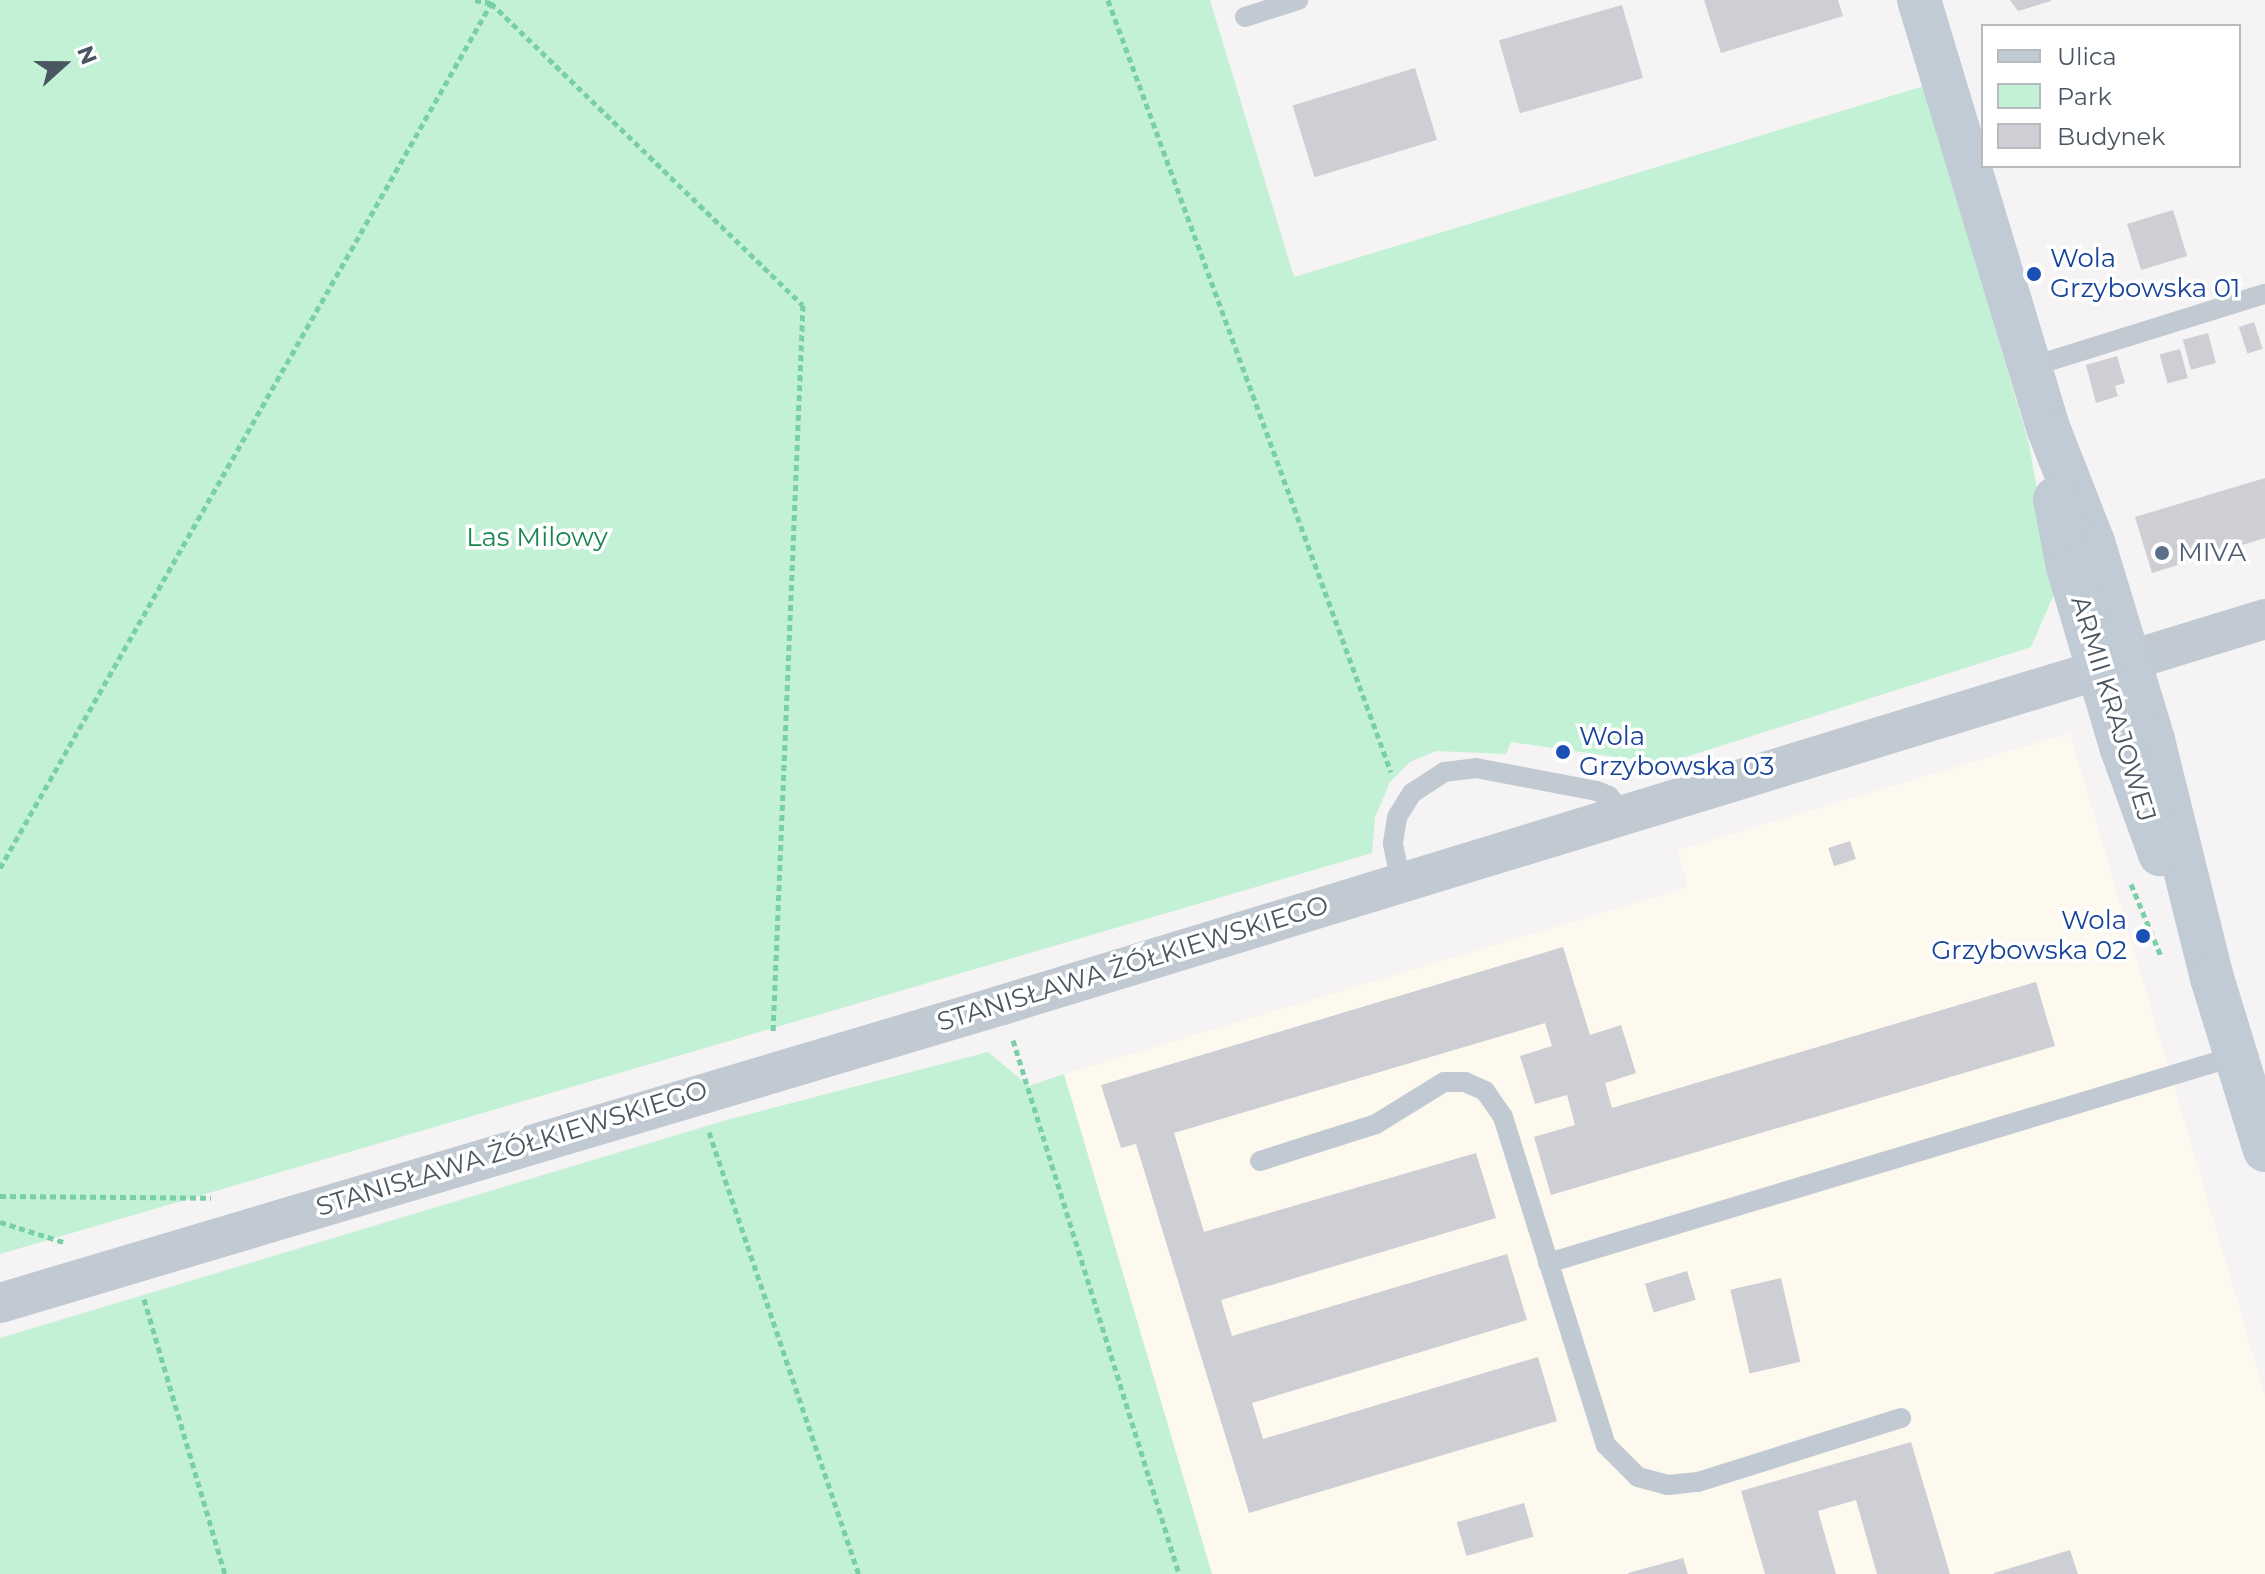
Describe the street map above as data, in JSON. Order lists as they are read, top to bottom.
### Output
{
  "streets": {
    "street": ["ARMII KRAJOWEJ", "STANISŁAWA ŻÓŁKIEWSKIEGO"]
  },
  "crossings": [
    ["ARMII KRAJOWEJ", "STANISŁAWA ŻÓŁKIEWSKIEGO"]
  ],
  "parks": ["Las Milowy"],
  "places": [
    "Wola Grzybowska 01",
    "MIVA",
    "Wola Grzybowska 03",
    "Wola Grzybowska 02"
  ],
  "legend": ["Ulica", "Park", "Budynek"],
  "north": "right"
}
